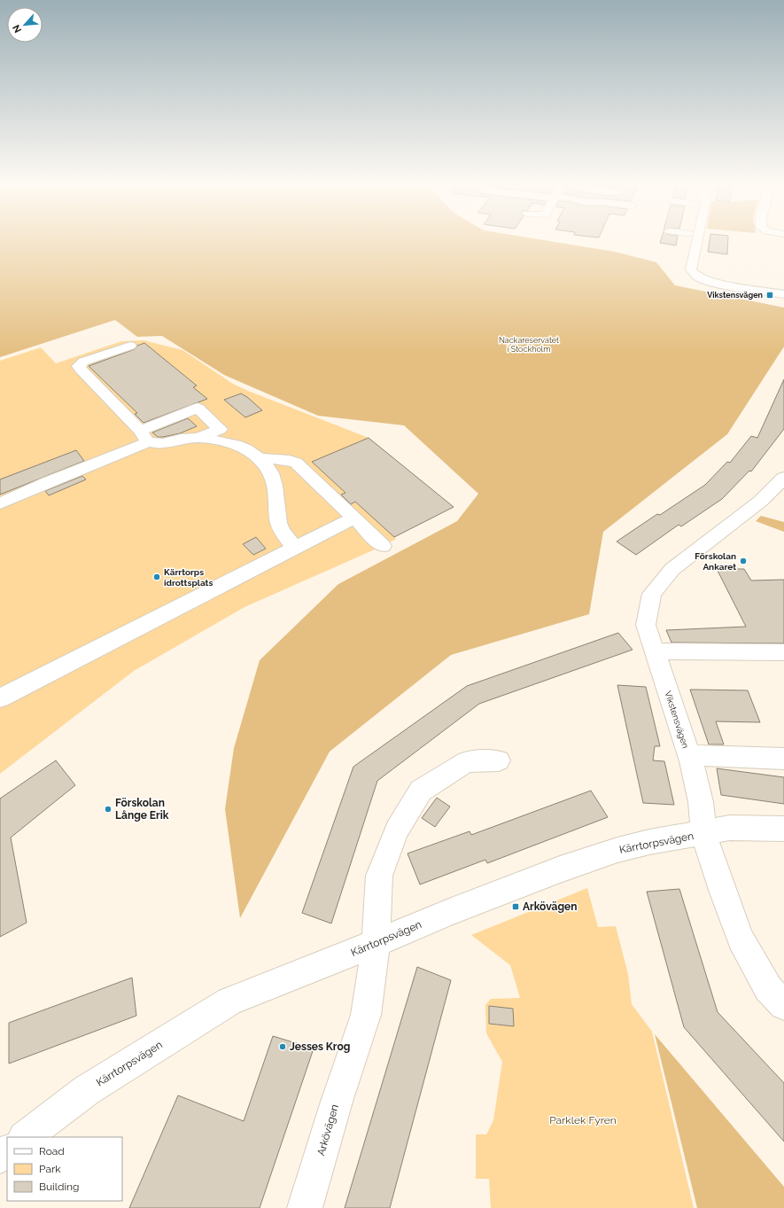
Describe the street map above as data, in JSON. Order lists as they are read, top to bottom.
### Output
{
  "streets": {
    "street": ["Vikstensvägen", "Kärrtorpsvägen", "Arkövägen"]
  },
  "crossings": [
    ["Vikstensvägen", "Kärrtorpsvägen"],
    ["Kärrtorpsvägen", "Arkövägen"]
  ],
  "parks": ["Nackareservatet i Stockholm", "Parklek Fyren"],
  "places": {
    "transit": ["Vikstensvägen", "Arkövägen"],
    "other": [
      "Förskolan Ankaret",
      "Kärrtorps idrottsplats",
      "Förskolan Långe Erik",
      "Jesses Krog"
    ]
  },
  "legend": ["Road", "Park", "Building"],
  "north": "bottom left"
}
